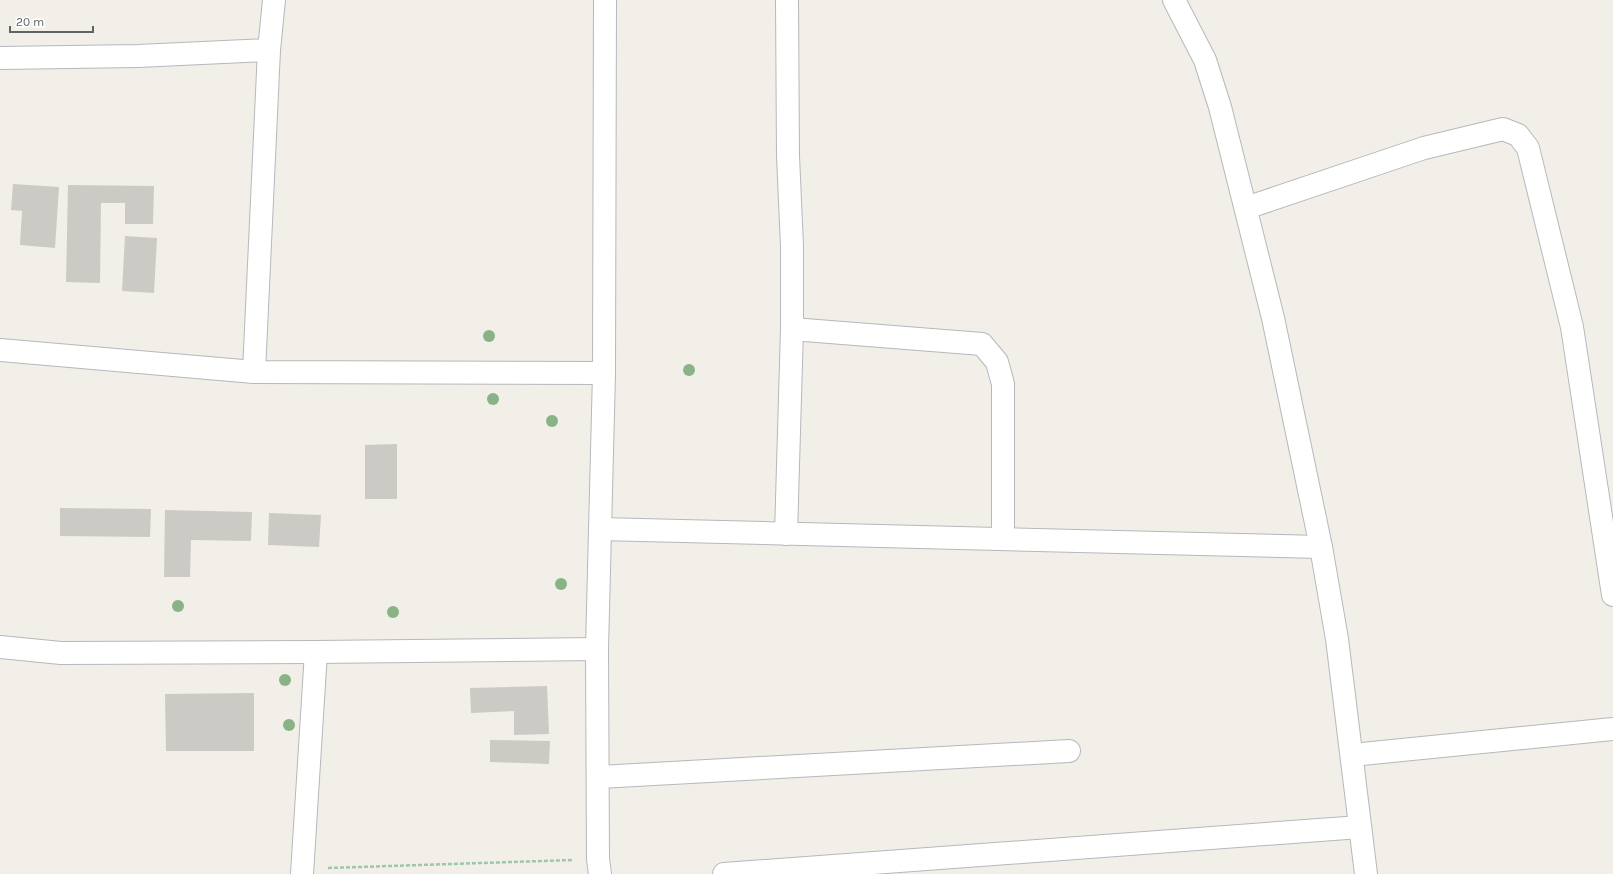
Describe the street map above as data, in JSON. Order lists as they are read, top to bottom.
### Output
{
  "scale_bar": "20 m"
}
